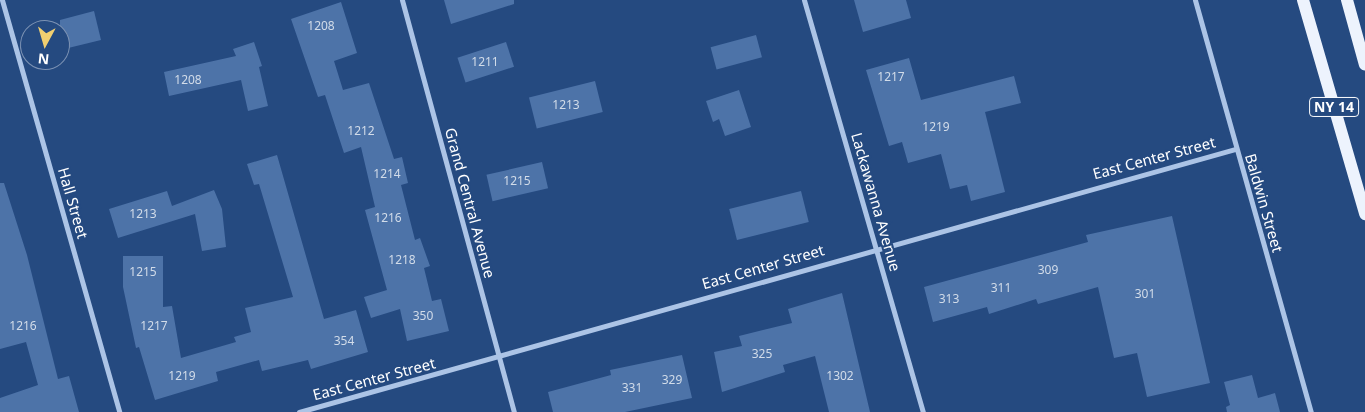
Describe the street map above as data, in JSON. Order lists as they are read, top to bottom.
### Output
{
  "streets": {
    "main road": ["NY 14"],
    "street": [
      "East Center Street",
      "Lackawanna Avenue",
      "Hall Street",
      "Grand Central Avenue",
      "Baldwin Street"
    ]
  },
  "crossings": [
    ["East Center Street", "Lackawanna Avenue"],
    ["East Center Street", "Grand Central Avenue"],
    ["East Center Street", "Baldwin Street"]
  ],
  "house_numbers": [
    "1208",
    "1211",
    "1217",
    "1208",
    "1213",
    "1219",
    "1212",
    "1214",
    "1215",
    "1213",
    "1216",
    "1218",
    "309",
    "1215",
    "311",
    "301",
    "313",
    "350",
    "1216",
    "1217",
    "354",
    "325",
    "1219",
    "1302",
    "329",
    "331"
  ],
  "north": "bottom"
}
